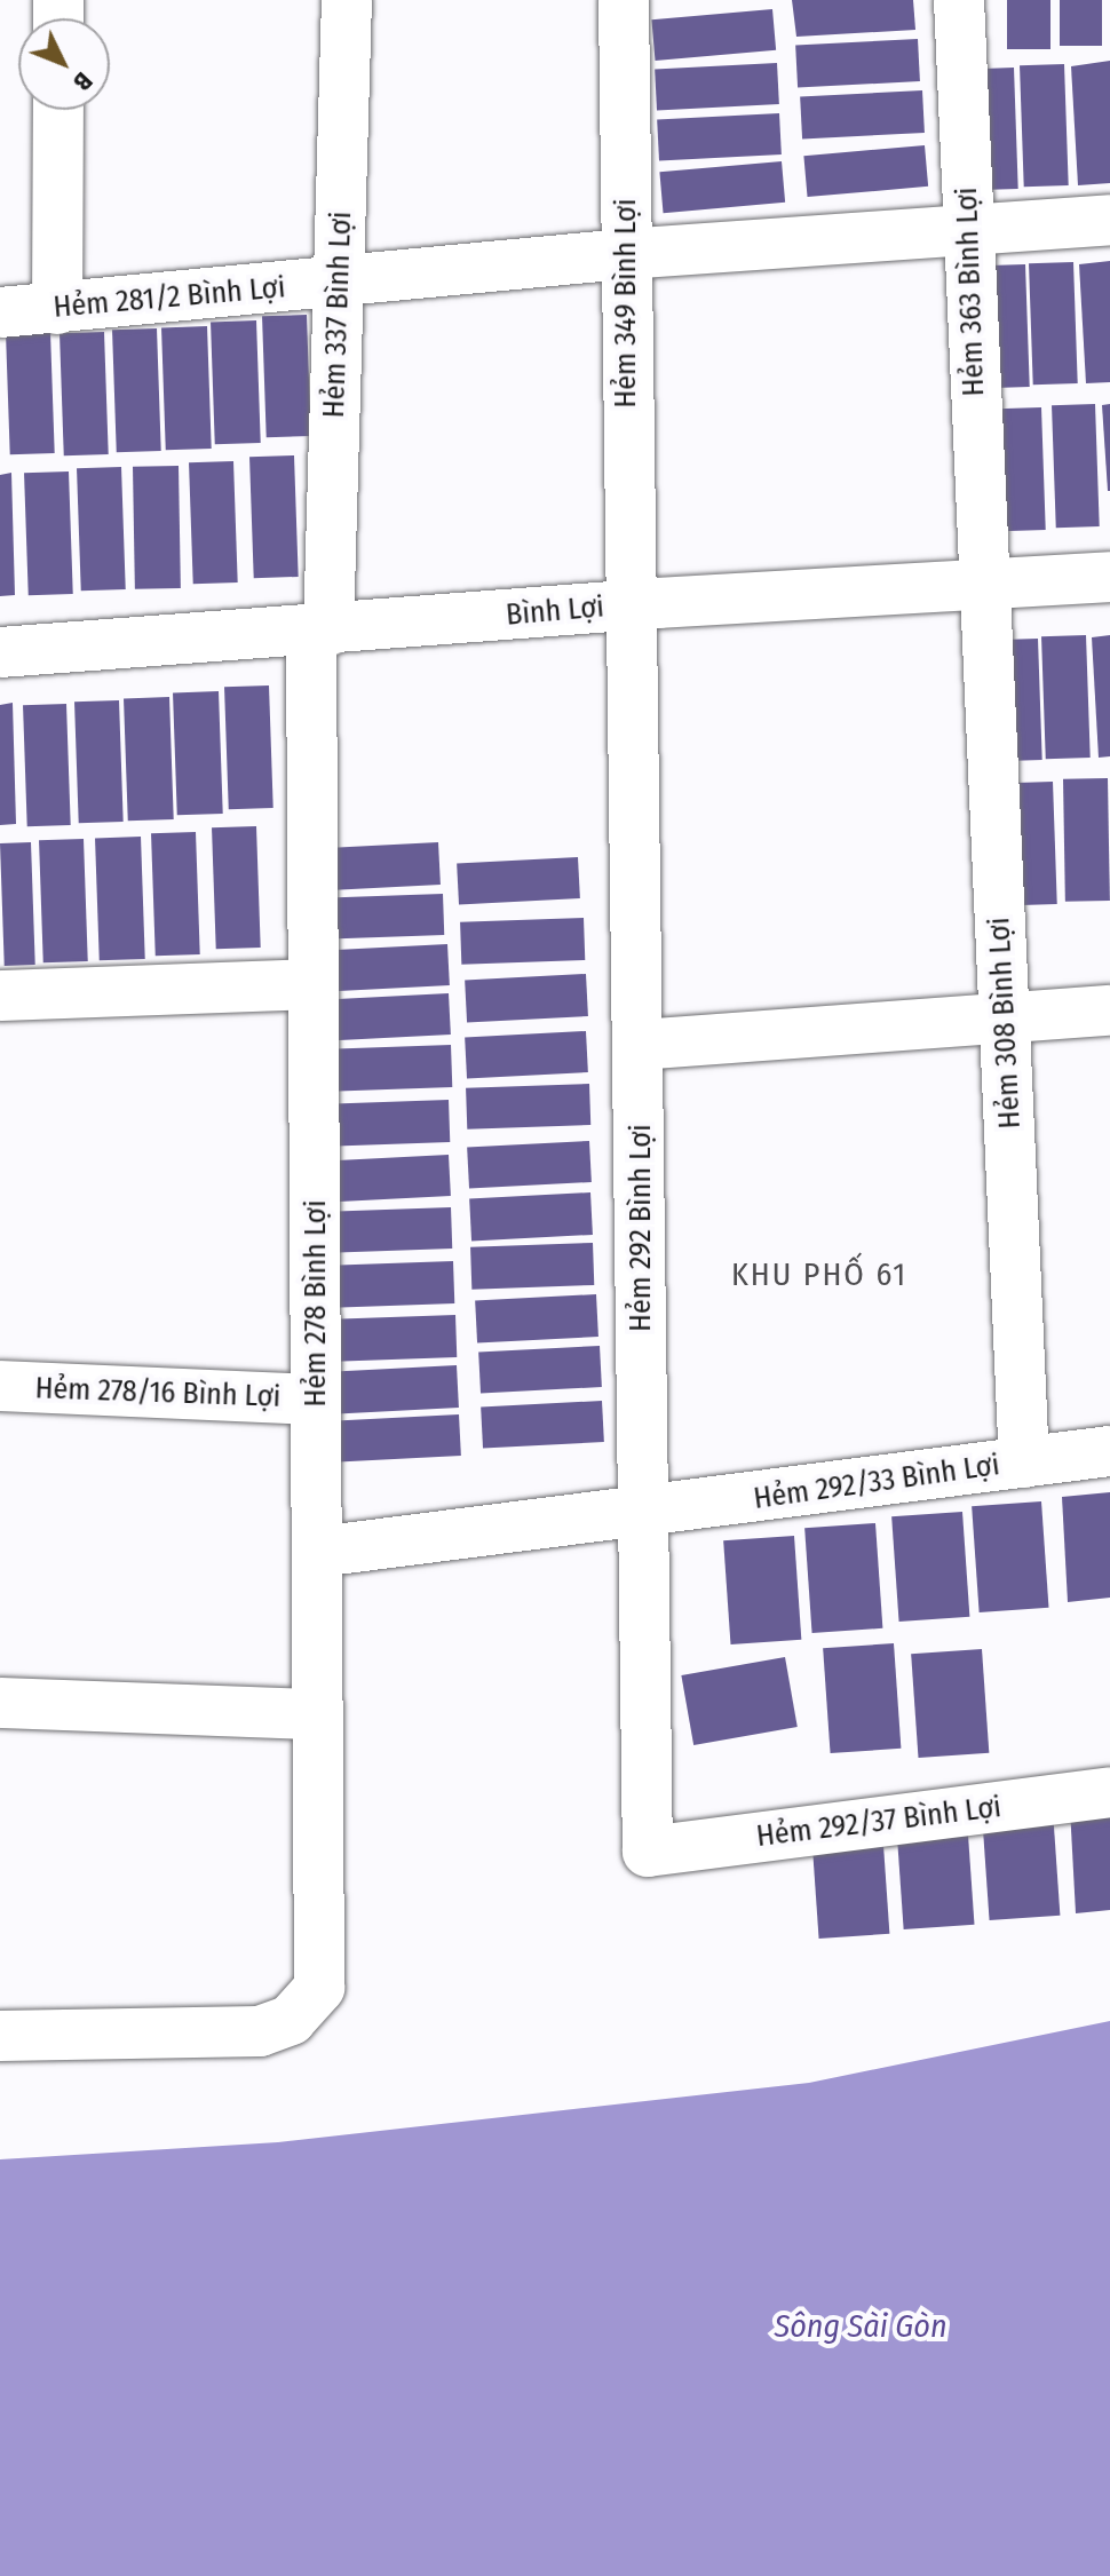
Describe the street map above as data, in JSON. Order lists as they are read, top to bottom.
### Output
{
  "streets": {
    "street": [
      "Hẻm 363 Bình Lợi",
      "Hẻm 281/2 Bình Lợi",
      "Hẻm 349 Bình Lợi",
      "Hẻm 337 Bình Lợi",
      "Bình Lợi",
      "Hẻm 308 Bình Lợi",
      "Hẻm 292 Bình Lợi",
      "Hẻm 278 Bình Lợi",
      "Hẻm 278/16 Bình Lợi",
      "Hẻm 292/33 Bình Lợi",
      "Hẻm 292/37 Bình Lợi"
    ]
  },
  "crossings": [
    ["Hẻm 363 Bình Lợi", "Hẻm 281/2 Bình Lợi"],
    ["Hẻm 363 Bình Lợi", "Bình Lợi"],
    ["Hẻm 363 Bình Lợi", "Hẻm 308 Bình Lợi"],
    ["Hẻm 281/2 Bình Lợi", "Hẻm 349 Bình Lợi"],
    ["Hẻm 281/2 Bình Lợi", "Hẻm 337 Bình Lợi"],
    ["Hẻm 349 Bình Lợi", "Bình Lợi"],
    ["Hẻm 349 Bình Lợi", "Hẻm 292 Bình Lợi"],
    ["Hẻm 337 Bình Lợi", "Bình Lợi"],
    ["Hẻm 337 Bình Lợi", "Hẻm 278 Bình Lợi"],
    ["Bình Lợi", "Hẻm 308 Bình Lợi"],
    ["Bình Lợi", "Hẻm 292 Bình Lợi"],
    ["Bình Lợi", "Hẻm 278 Bình Lợi"],
    ["Hẻm 308 Bình Lợi", "Hẻm 292/33 Bình Lợi"],
    ["Hẻm 292 Bình Lợi", "Hẻm 292/33 Bình Lợi"],
    ["Hẻm 292 Bình Lợi", "Hẻm 292/37 Bình Lợi"],
    ["Hẻm 278 Bình Lợi", "Hẻm 278/16 Bình Lợi"],
    ["Hẻm 278 Bình Lợi", "Hẻm 292/33 Bình Lợi"]
  ],
  "districts": ["KHU PHỐ 61"],
  "water": ["Sông Sài Gòn"],
  "north": "bottom right"
}
